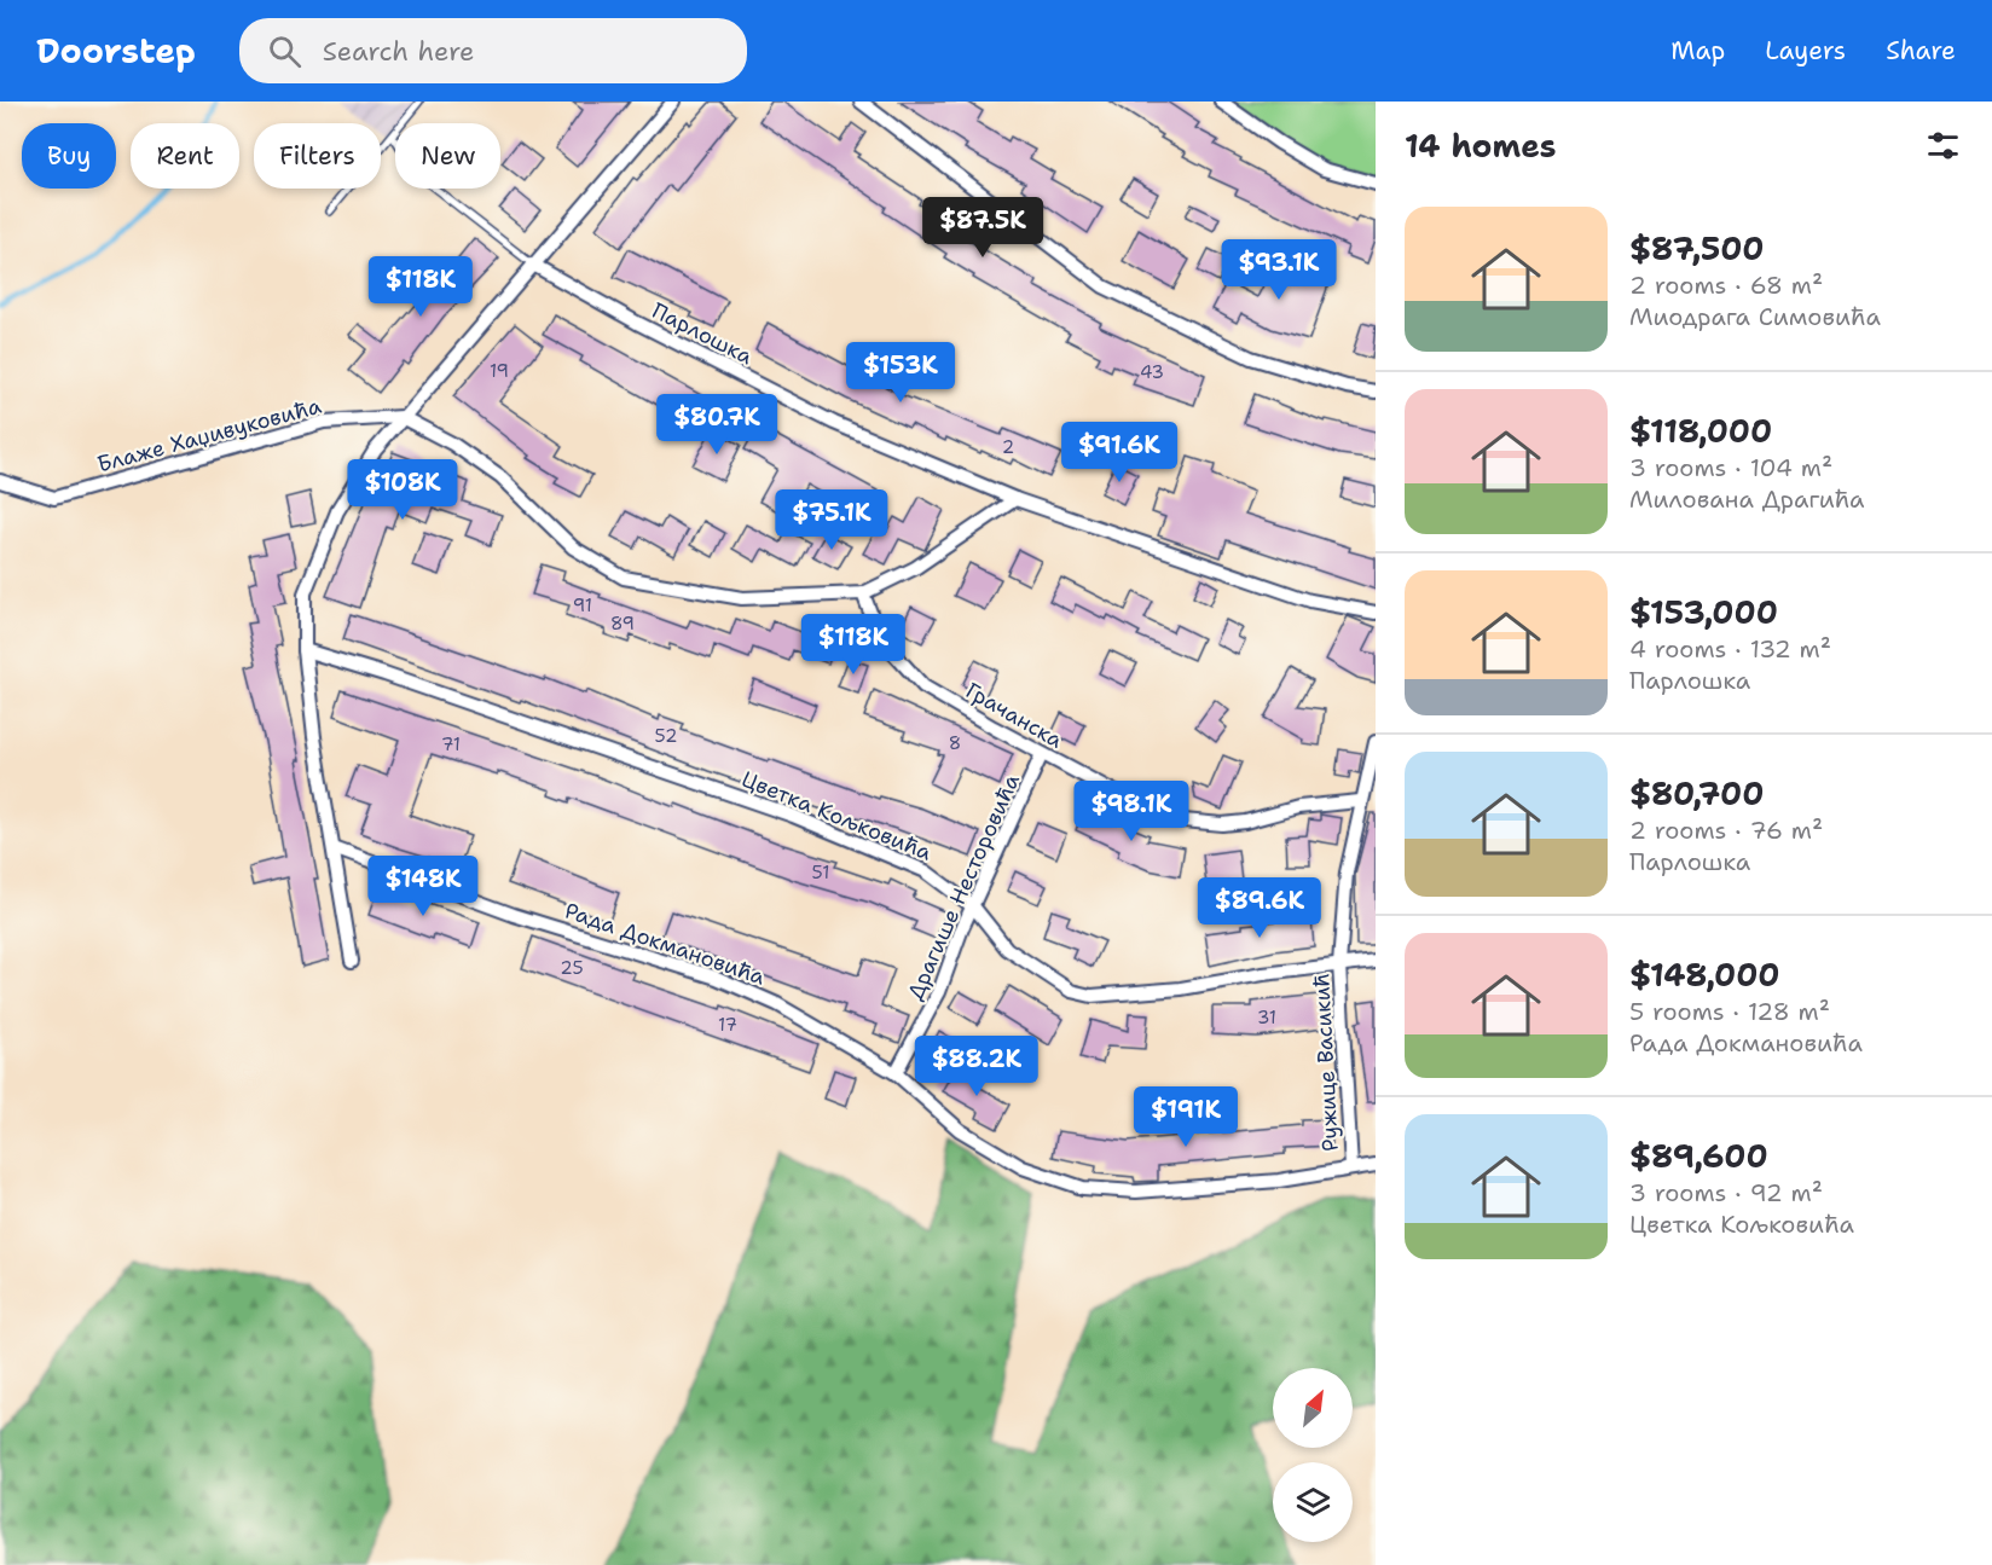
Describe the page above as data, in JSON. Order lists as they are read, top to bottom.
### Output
{
  "streets": {
    "street": [
      "Парлошка",
      "Блаже Хаџивуковића",
      "Грачанска",
      "Цветка Кољковића",
      "Драгише Несторовића",
      "Рада Докмановића",
      "Ружице Васикић"
    ]
  },
  "crossings": [
    ["Грачанска", "Драгише Несторовића"],
    ["Грачанска", "Ружице Васикић"],
    ["Цветка Кољковића", "Драгише Несторовића"],
    ["Цветка Кољковића", "Ружице Васикић"],
    ["Драгише Несторовића", "Рада Докмановића"],
    ["Рада Докмановића", "Ружице Васикић"]
  ],
  "house_numbers": [
    "19",
    "43",
    "2",
    "91",
    "89",
    "52",
    "8",
    "71",
    "51",
    "25",
    "31",
    "17"
  ],
  "north": "top right",
  "page": {
    "header": "Doorstep",
    "search": "Search here",
    "nav": ["Map", "Layers", "Share"],
    "heading": "14 homes",
    "chip": [
      "Buy",
      "Rent",
      "Filters",
      "New"
    ],
    "list": [
      {
        "name": "$87,500",
        "note": "2 rooms · 68 m² · Миодрага Симовића"
      },
      {
        "name": "$118,000",
        "note": "3 rooms · 104 m² · Милована Драгића"
      },
      {
        "name": "$153,000",
        "note": "4 rooms · 132 m² · Парлошка"
      },
      {
        "name": "$80,700",
        "note": "2 rooms · 76 m² · Парлошка"
      },
      {
        "name": "$148,000",
        "note": "5 rooms · 128 m² · Рада Докмановића"
      },
      {
        "name": "$89,600",
        "note": "3 rooms · 92 m² · Цветка Кољковића"
      }
    ],
    "price": [
      "$87.5K",
      "$93.1K",
      "$118K",
      "$153K",
      "$80.7K",
      "$91.6K",
      "$108K",
      "$75.1K",
      "$118K",
      "$98.1K",
      "$148K",
      "$89.6K",
      "$88.2K",
      "$191K"
    ]
  }
}
